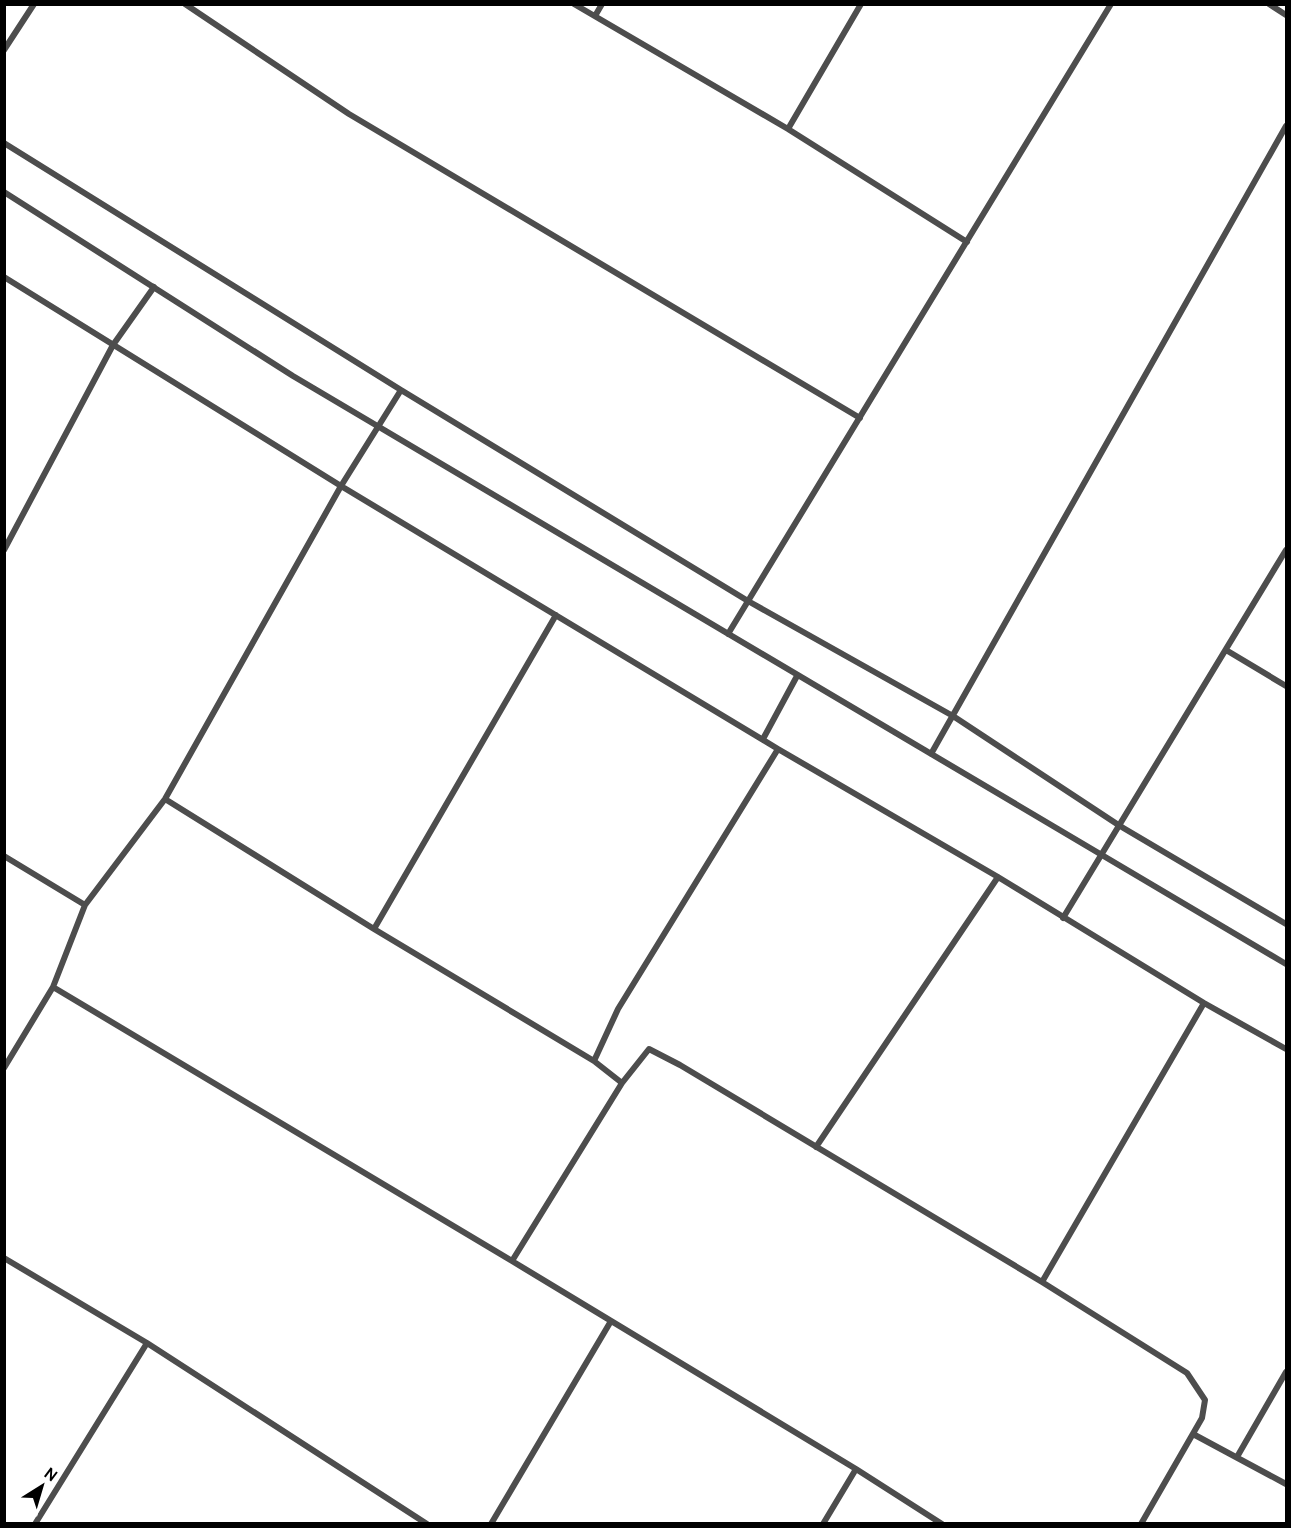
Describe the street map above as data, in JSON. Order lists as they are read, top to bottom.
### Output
{
  "north": "top right"
}
